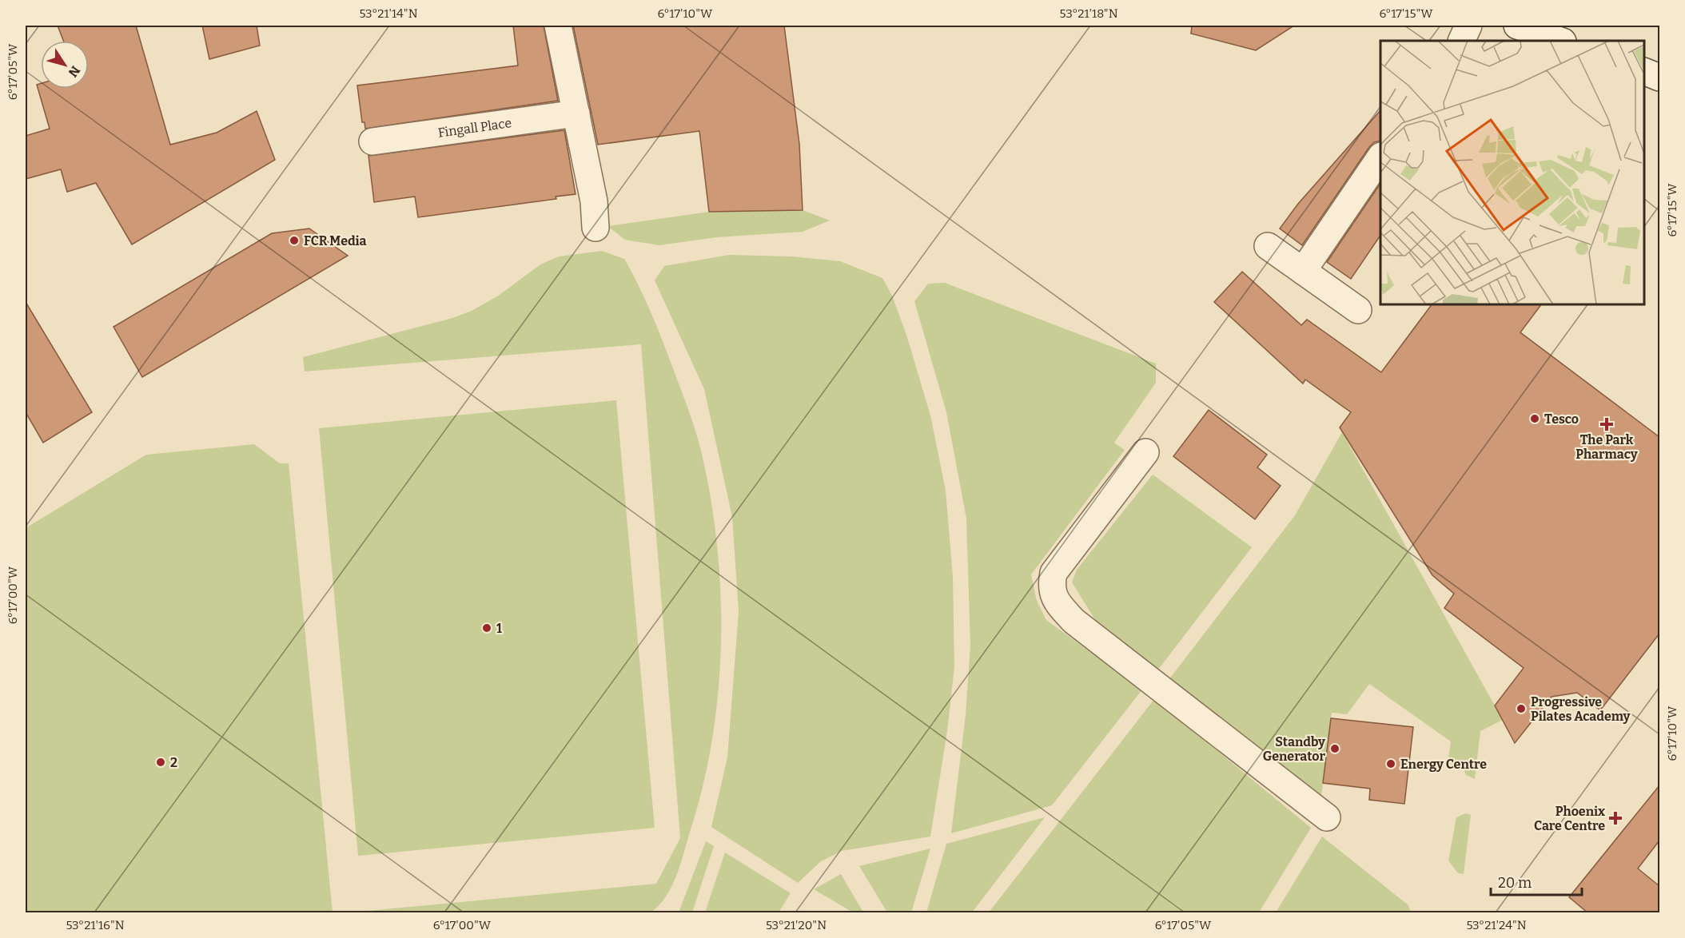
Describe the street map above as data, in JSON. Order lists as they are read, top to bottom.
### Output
{
  "streets": {
    "street": ["Fingall Place"]
  },
  "places": {
    "other": [
      "FCR Media",
      "Tesco",
      "1",
      "Progressive Pilates Academy",
      "Standby Generator",
      "2",
      "Energy Centre"
    ],
    "health": ["The Park Pharmacy", "Phoenix Care Centre"]
  },
  "scale_bar": "20 m",
  "north": "bottom right",
  "coordinates": [
    "53°21'14\"N",
    "6°17'10\"W",
    "53°21'18\"N",
    "6°17'15\"W",
    "6°17'05\"W",
    "6°17'00\"W",
    "53°21'16\"N",
    "53°21'20\"N",
    "53°21'24\"N"
  ]
}
